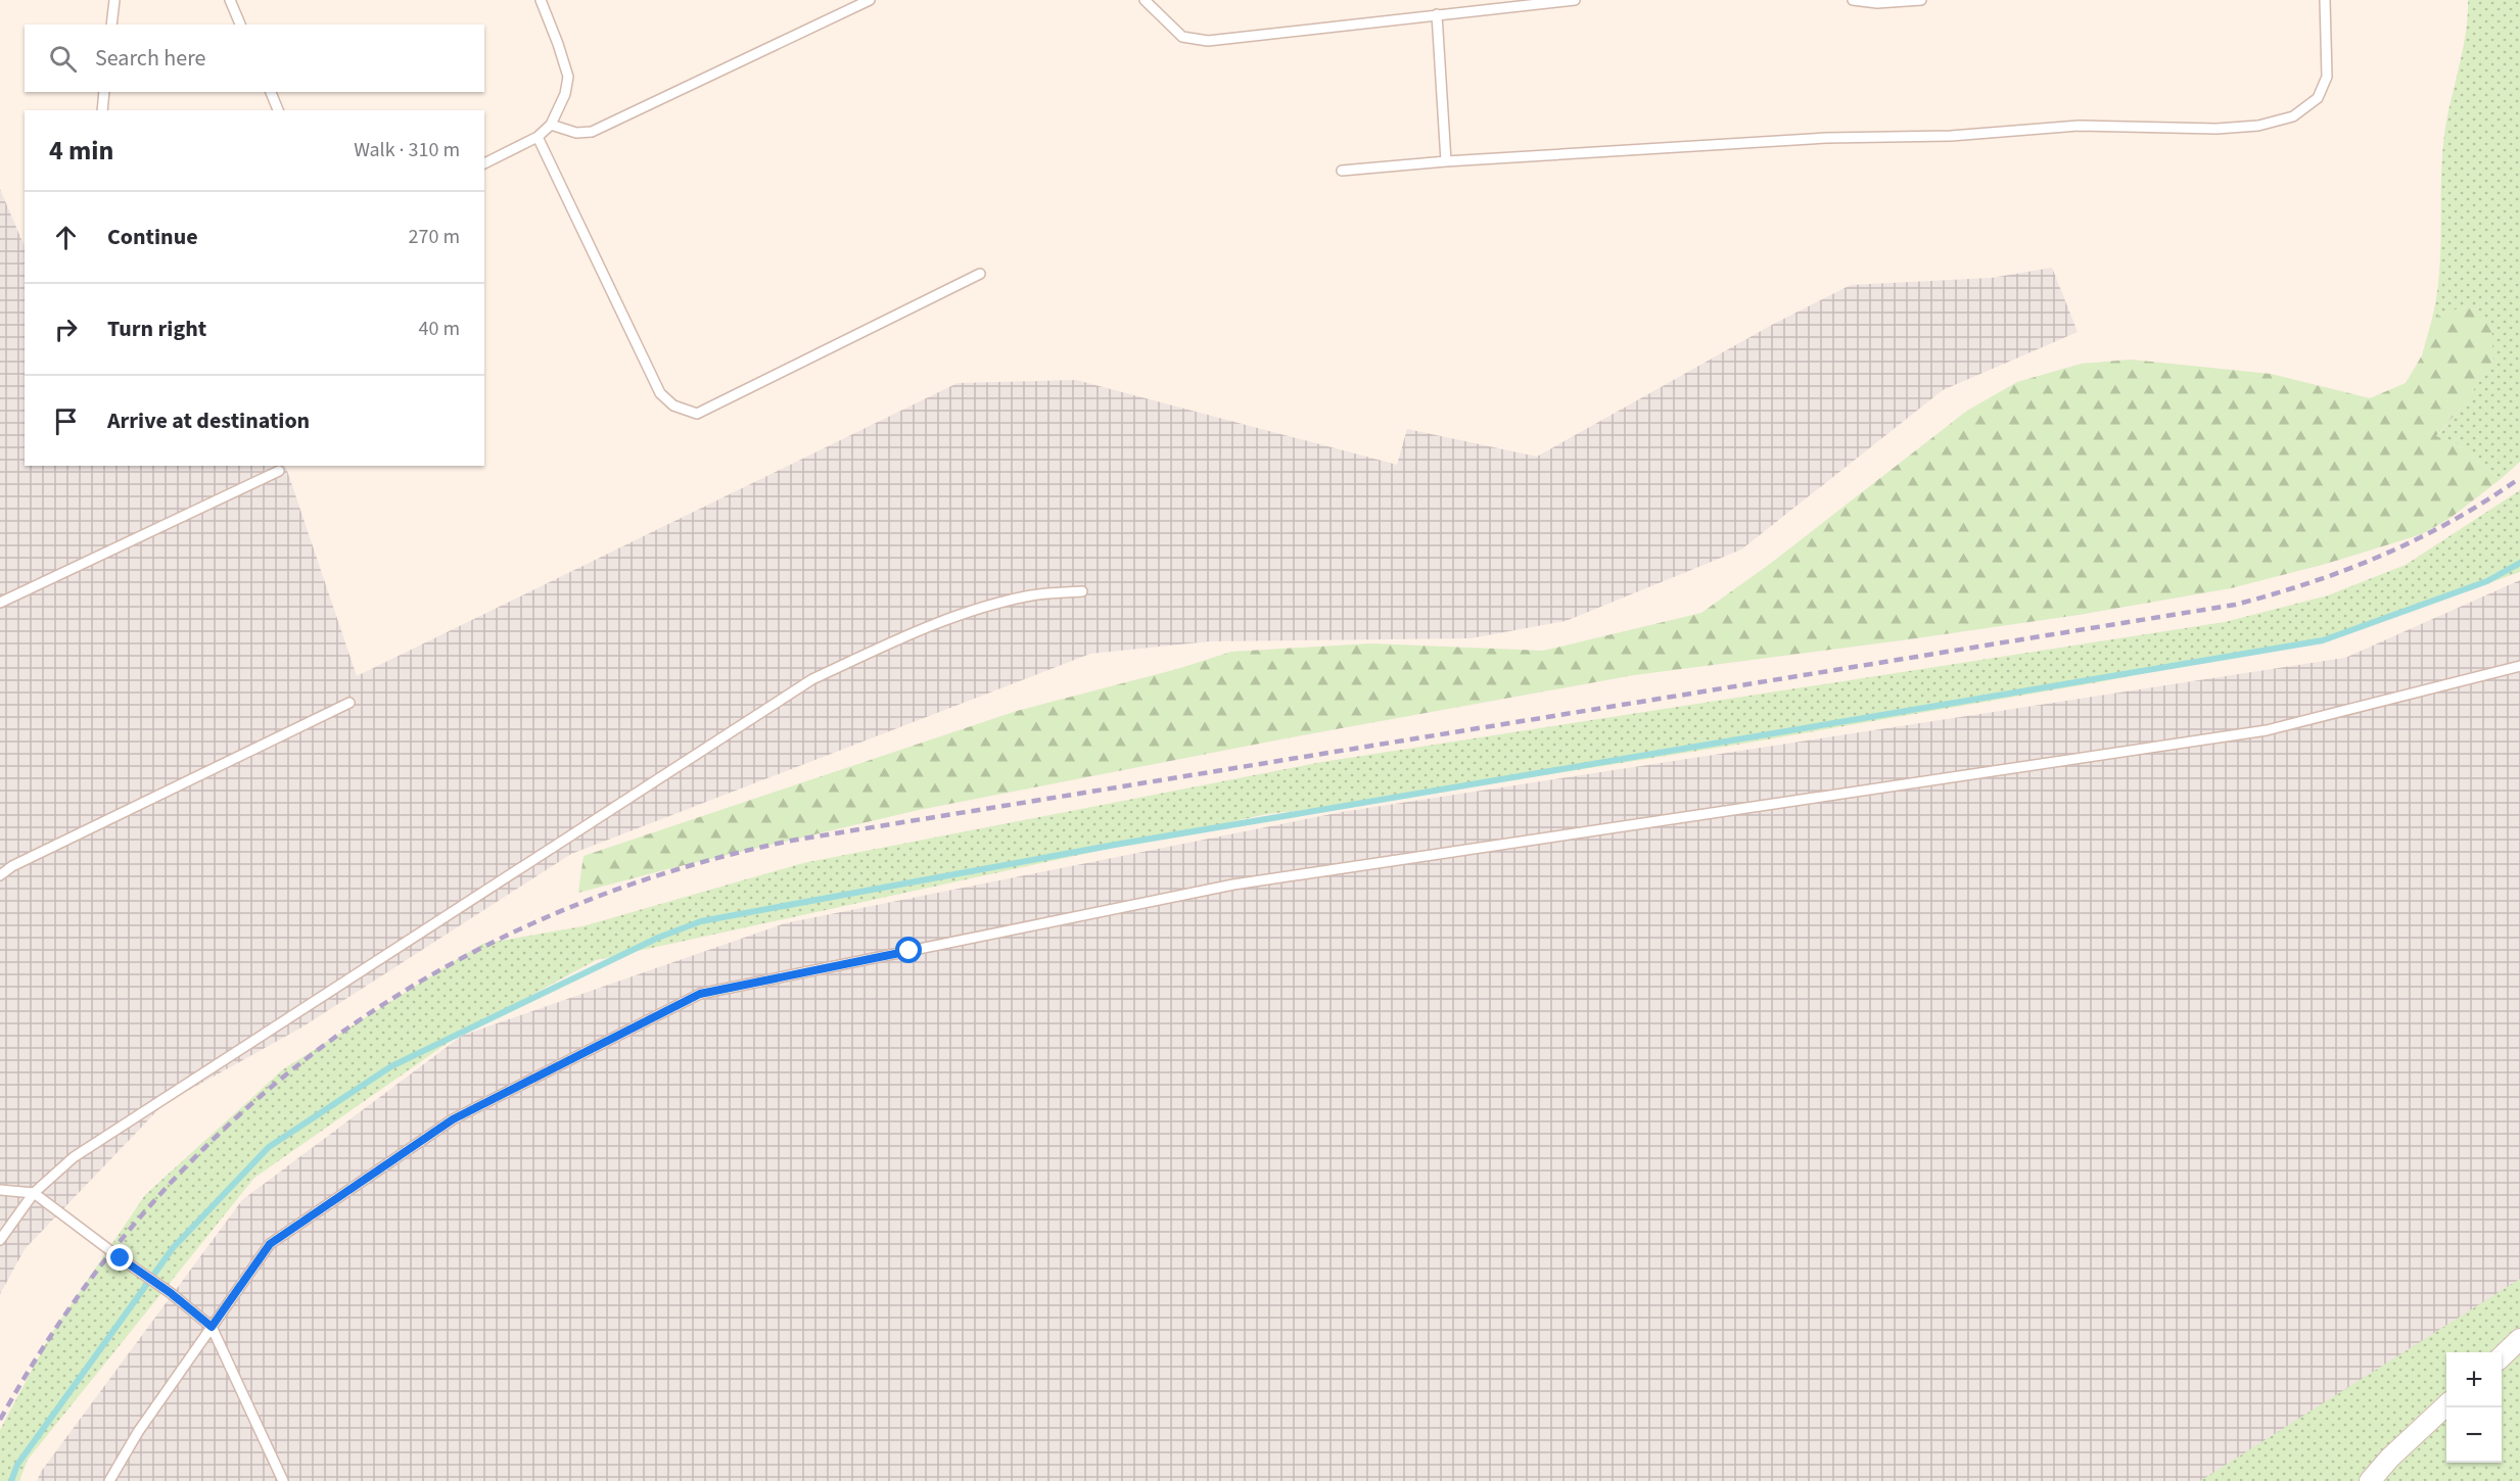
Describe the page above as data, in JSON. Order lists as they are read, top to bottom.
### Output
{
  "page": {
    "search": "Search here",
    "heading": ["4 min", "Walk · 310 m"],
    "list": [
      ["Continue", "270 m"],
      ["Turn right", "40 m"],
      "Arrive at destination"
    ],
    "map_buttons": ["+", "−"]
  }
}
